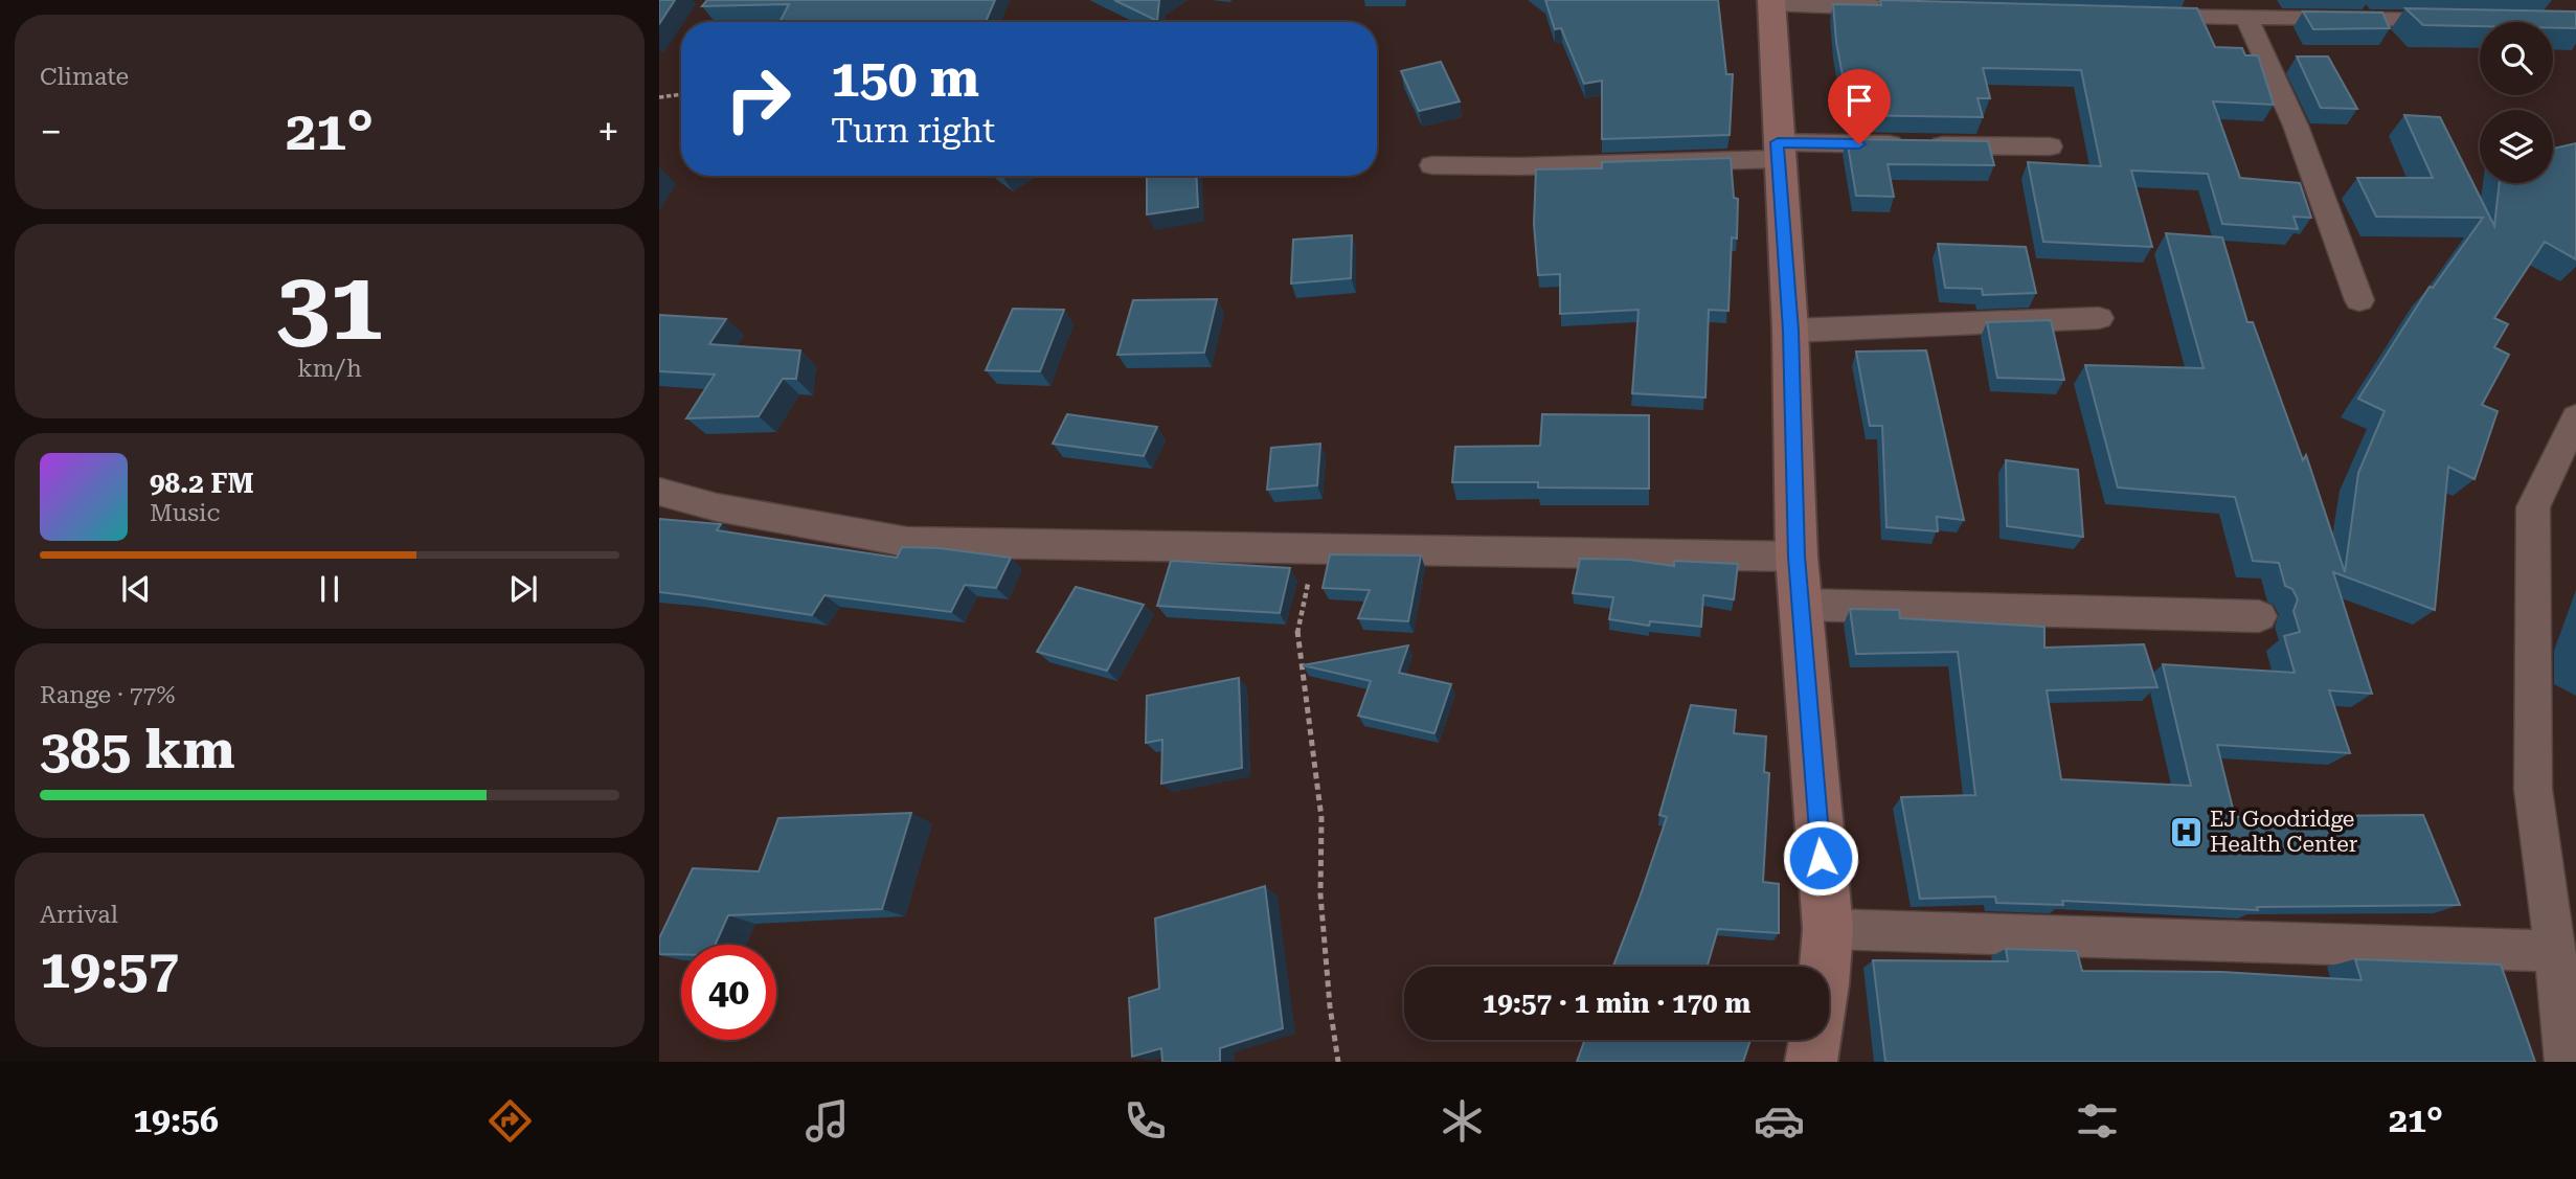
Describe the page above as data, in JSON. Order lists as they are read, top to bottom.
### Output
{
  "places": {
    "hospital": ["EJ Goodridge Health Center"]
  },
  "page": {
    "tile": [
      "Climate",
      ["31", "km/h"],
      ["Range · 77%", "385 km"],
      ["Arrival", "19:57"]
    ],
    "turn": ["150 m", "Turn right"],
    "heat": ["−", "21°", "+"],
    "song": ["98.2 FM", "Music"],
    "limit": "40",
    "trip": "19:57 · 1 min · 170 m",
    "tabs": ["19:56", "21°"]
  }
}
